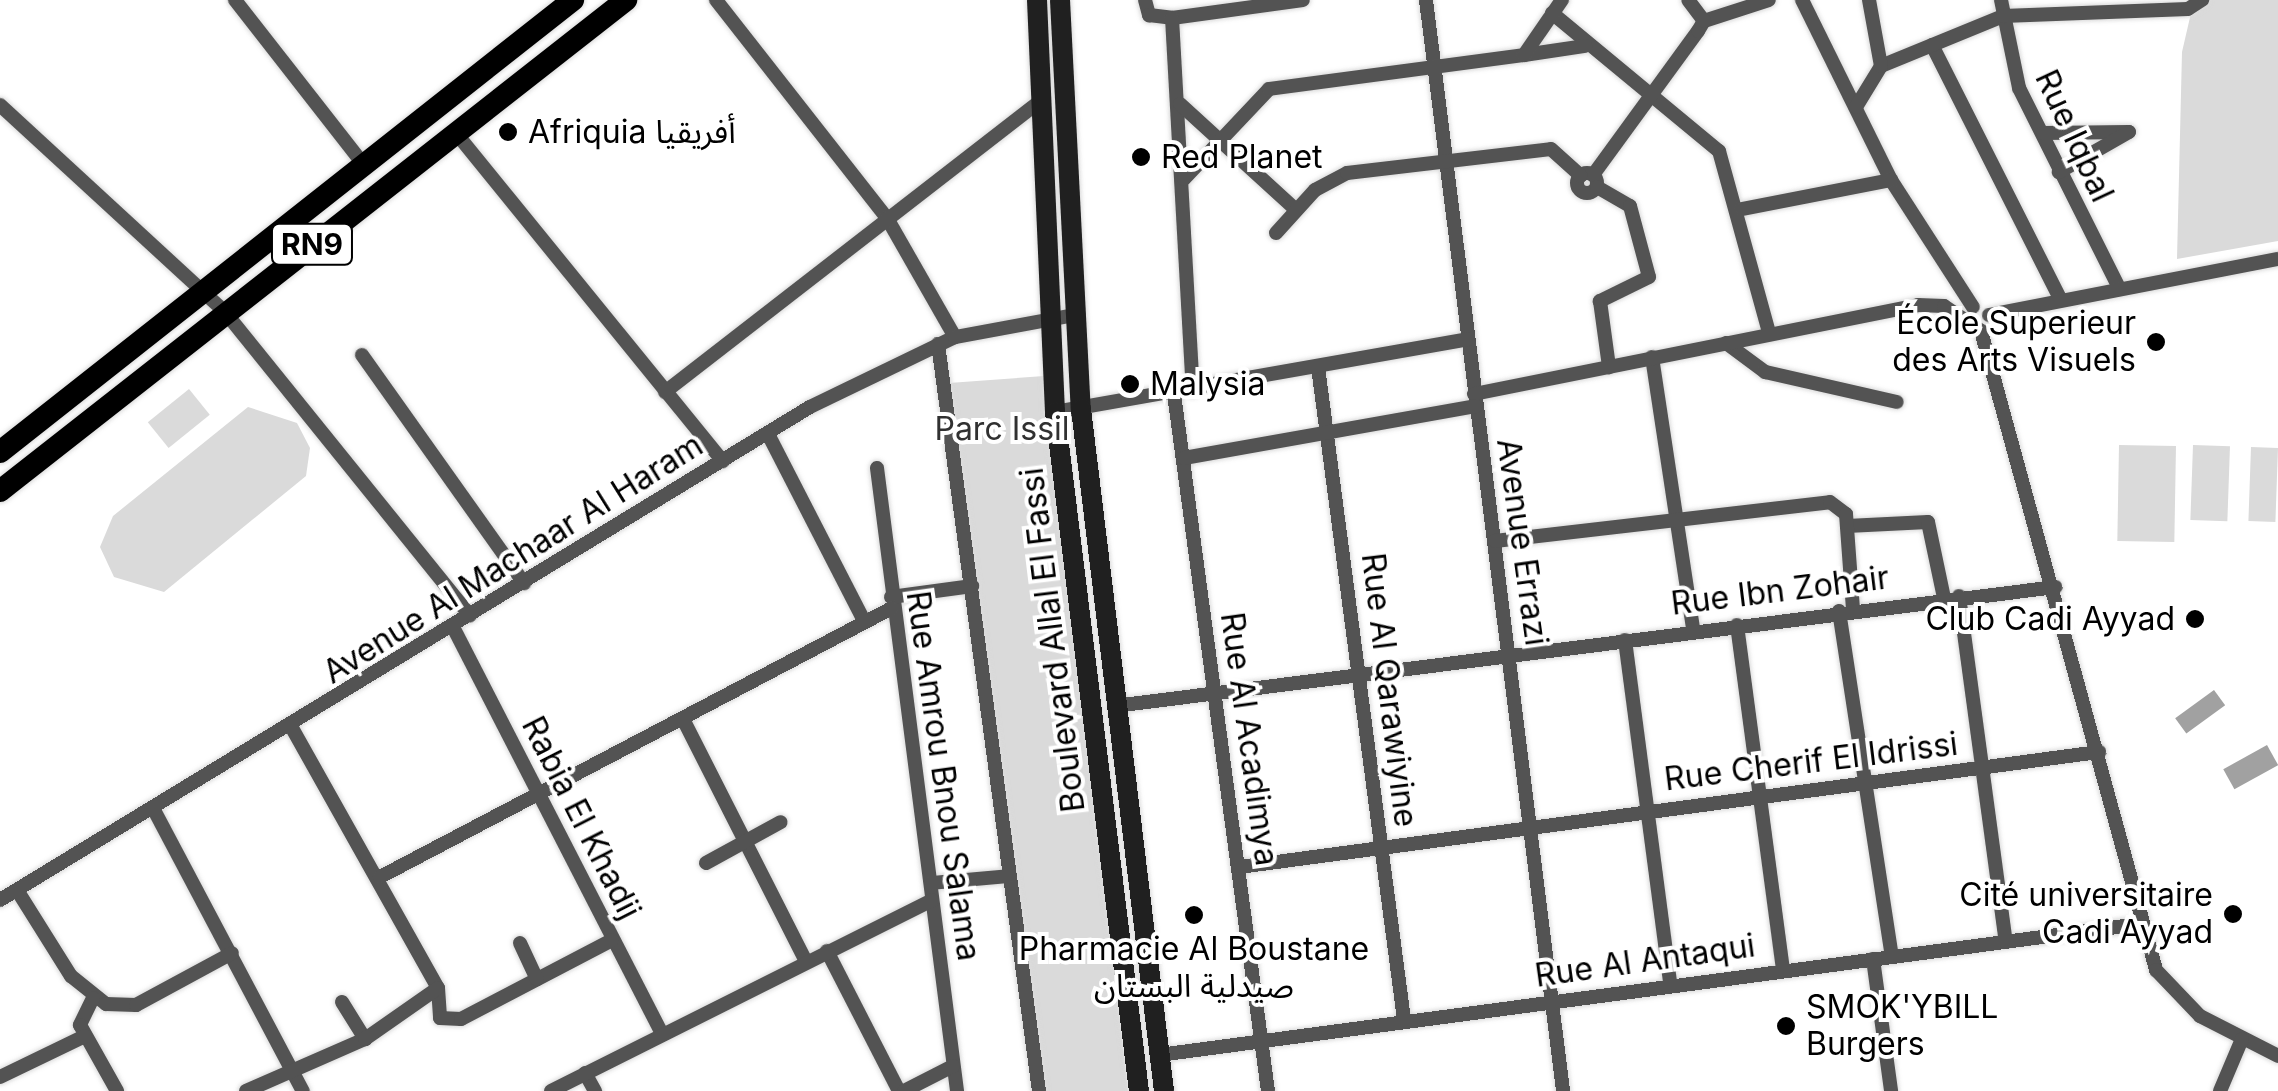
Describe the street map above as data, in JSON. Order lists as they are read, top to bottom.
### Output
{
  "streets": {
    "main road": ["RN9", "Boulevard Allal El Fassi"],
    "street": [
      "Rue Iqbal",
      "Avenue Errazi",
      "Avenue Al Machaar Al Haram",
      "Rue Ibn Zohair",
      "Rue Al Qarawiyine",
      "Rue Al Acadimya",
      "Rue Cherif El Idrissi",
      "Rue Amrou Bnou Salama",
      "Rabia El Khadij",
      "Rue Al Antaqui"
    ]
  },
  "crossings": [
    ["Avenue Errazi", "Rue Ibn Zohair"],
    ["Avenue Errazi", "Rue Cherif El Idrissi"],
    ["Avenue Errazi", "Rue Al Antaqui"],
    ["Avenue Al Machaar Al Haram", "Boulevard Allal El Fassi"],
    ["Avenue Al Machaar Al Haram", "Rabia El Khadij"],
    ["Rue Ibn Zohair", "Boulevard Allal El Fassi"],
    ["Rue Ibn Zohair", "Rue Al Qarawiyine"],
    ["Rue Ibn Zohair", "Rue Al Acadimya"],
    ["Boulevard Allal El Fassi", "Rue Al Antaqui"],
    ["Rue Al Qarawiyine", "Rue Cherif El Idrissi"],
    ["Rue Al Qarawiyine", "Rue Al Antaqui"],
    ["Rue Al Acadimya", "Rue Cherif El Idrissi"],
    ["Rue Al Acadimya", "Rue Al Antaqui"]
  ],
  "parks": ["Parc Issil"],
  "places": [
    "Afriquia أفريقيا",
    "Red Planet",
    "École Superieur des Arts Visuels",
    "Malysia",
    "Club Cadi Ayyad",
    "Cité universitaire Cadi Ayyad",
    "Pharmacie Al Boustane صيدلية البستان",
    "SMOK'YBILL Burgers"
  ]
}
